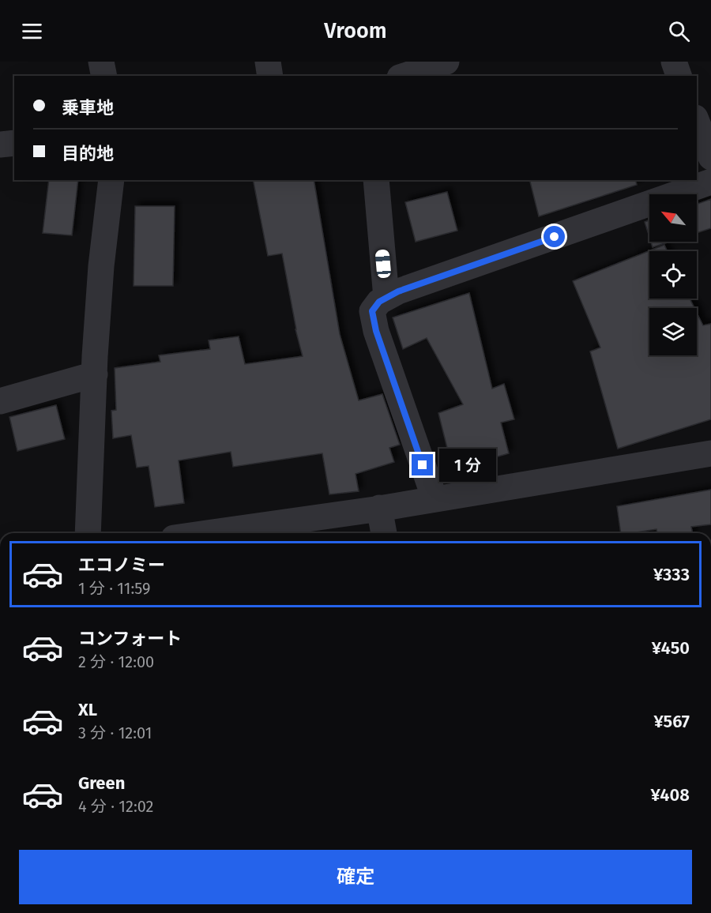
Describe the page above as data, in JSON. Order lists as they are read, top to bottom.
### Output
{
  "north": "top left",
  "page": {
    "header": "Vroom",
    "banner": ["乗車地", "目的地"],
    "bubble": "1 分",
    "list": [
      {
        "name": "エコノミー",
        "note": "1 分 · 11:59",
        "value": "¥333"
      },
      {
        "name": "コンフォート",
        "note": "2 分 · 12:00",
        "value": "¥450"
      },
      {
        "name": "XL",
        "note": "3 分 · 12:01",
        "value": "¥567"
      },
      {
        "name": "Green",
        "note": "4 分 · 12:02",
        "value": "¥408"
      }
    ],
    "buttons": "確定"
  }
}
